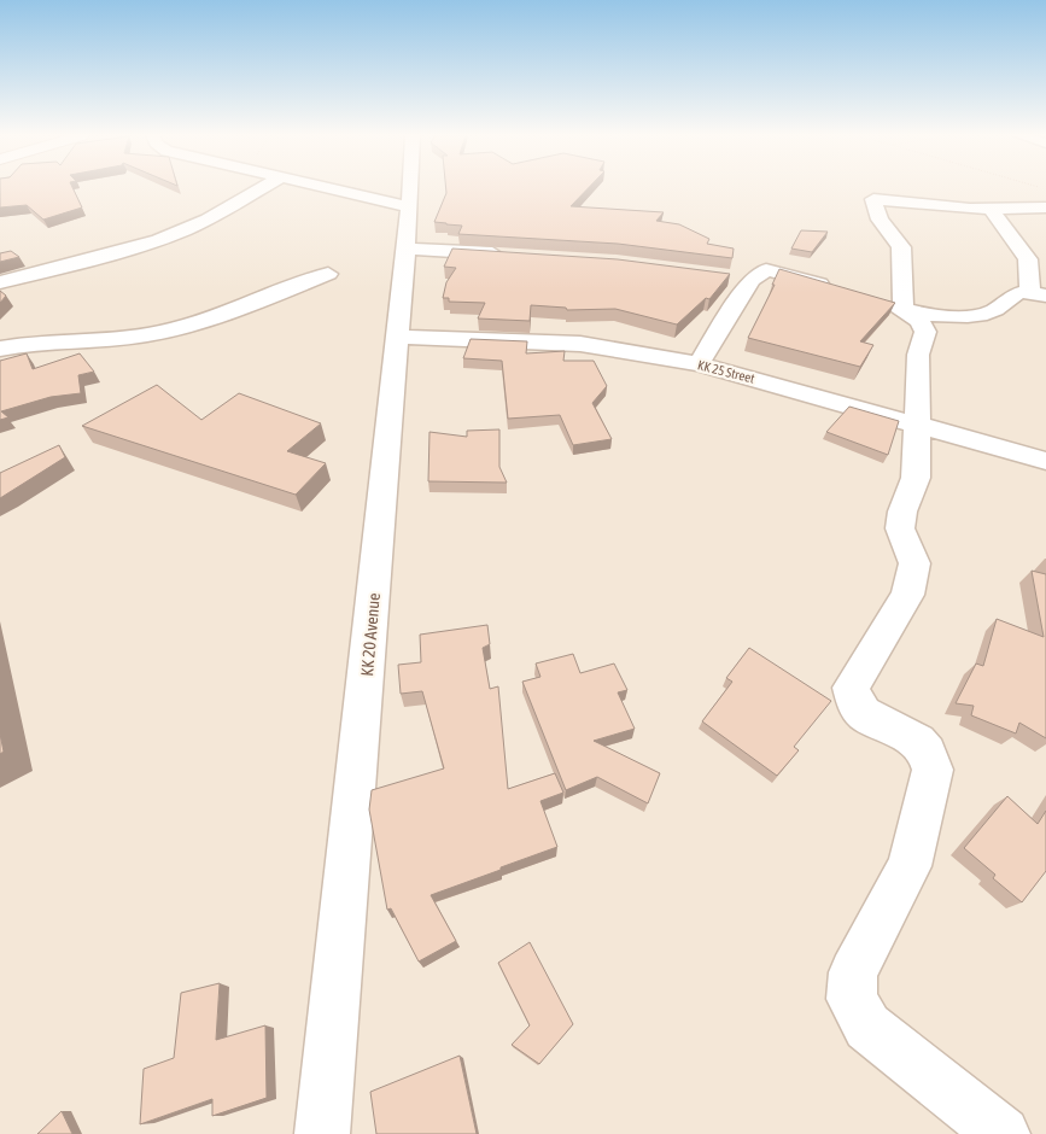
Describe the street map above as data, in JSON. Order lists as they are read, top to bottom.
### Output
{
  "streets": {
    "street": ["KK 25 Street", "KK 20 Avenue"]
  },
  "crossings": [
    ["KK 25 Street", "KK 20 Avenue"]
  ]
}
